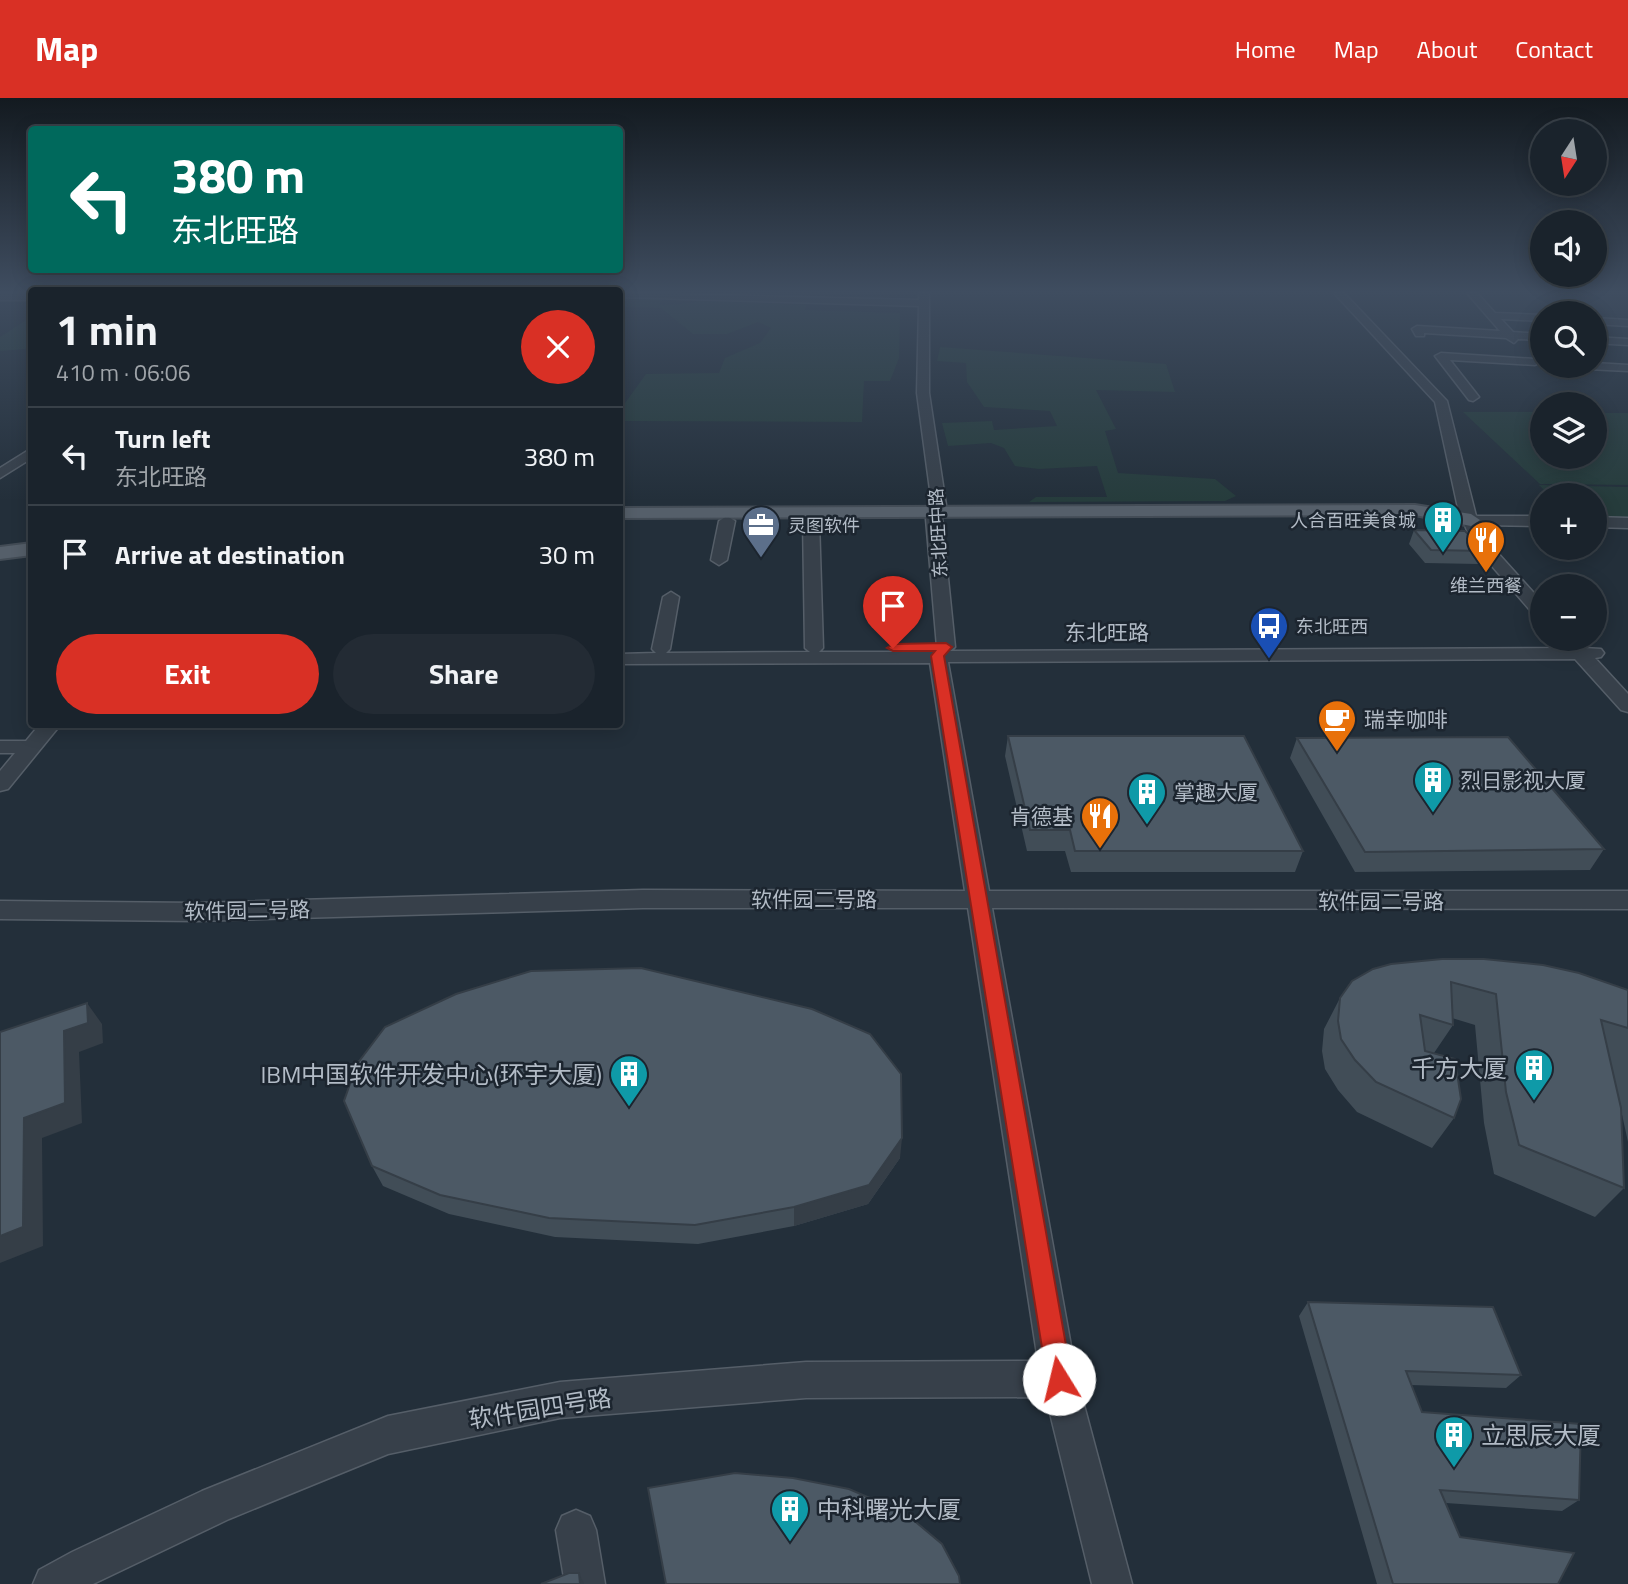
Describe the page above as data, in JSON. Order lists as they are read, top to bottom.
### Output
{
  "streets": {
    "street": [
      "东北旺中路",
      "东北旺路",
      "软件园二号路",
      "软件园四号路"
    ]
  },
  "crossings": [
    ["东北旺中路", "东北旺路"],
    ["东北旺中路", "软件园二号路"],
    ["东北旺中路", "软件园四号路"]
  ],
  "places": {
    "building": [
      "人合百旺美食城",
      "烈日影视大厦",
      "掌趣大厦",
      "千方大厦",
      "IBM中国软件开发中心(环宇大厦)",
      "立思辰大厦",
      "中科曙光大厦"
    ],
    "office": ["灵图软件"],
    "restaurant": ["维兰西餐", "肯德基"],
    "bus stop": ["东北旺西"],
    "cafe": ["瑞幸咖啡"]
  },
  "north": "bottom",
  "page": {
    "header": "Map",
    "nav": [
      "Home",
      "Map",
      "About",
      "Contact"
    ],
    "map_buttons": ["+", "−"],
    "turn": ["380 m", "东北旺路"],
    "heading": ["1 min", "410 m · 06:06"],
    "list": [
      {
        "name": "Turn left",
        "note": "东北旺路",
        "value": "380 m"
      },
      {
        "name": "Arrive at destination",
        "value": "30 m"
      }
    ],
    "buttons": ["Exit", "Share"]
  }
}
